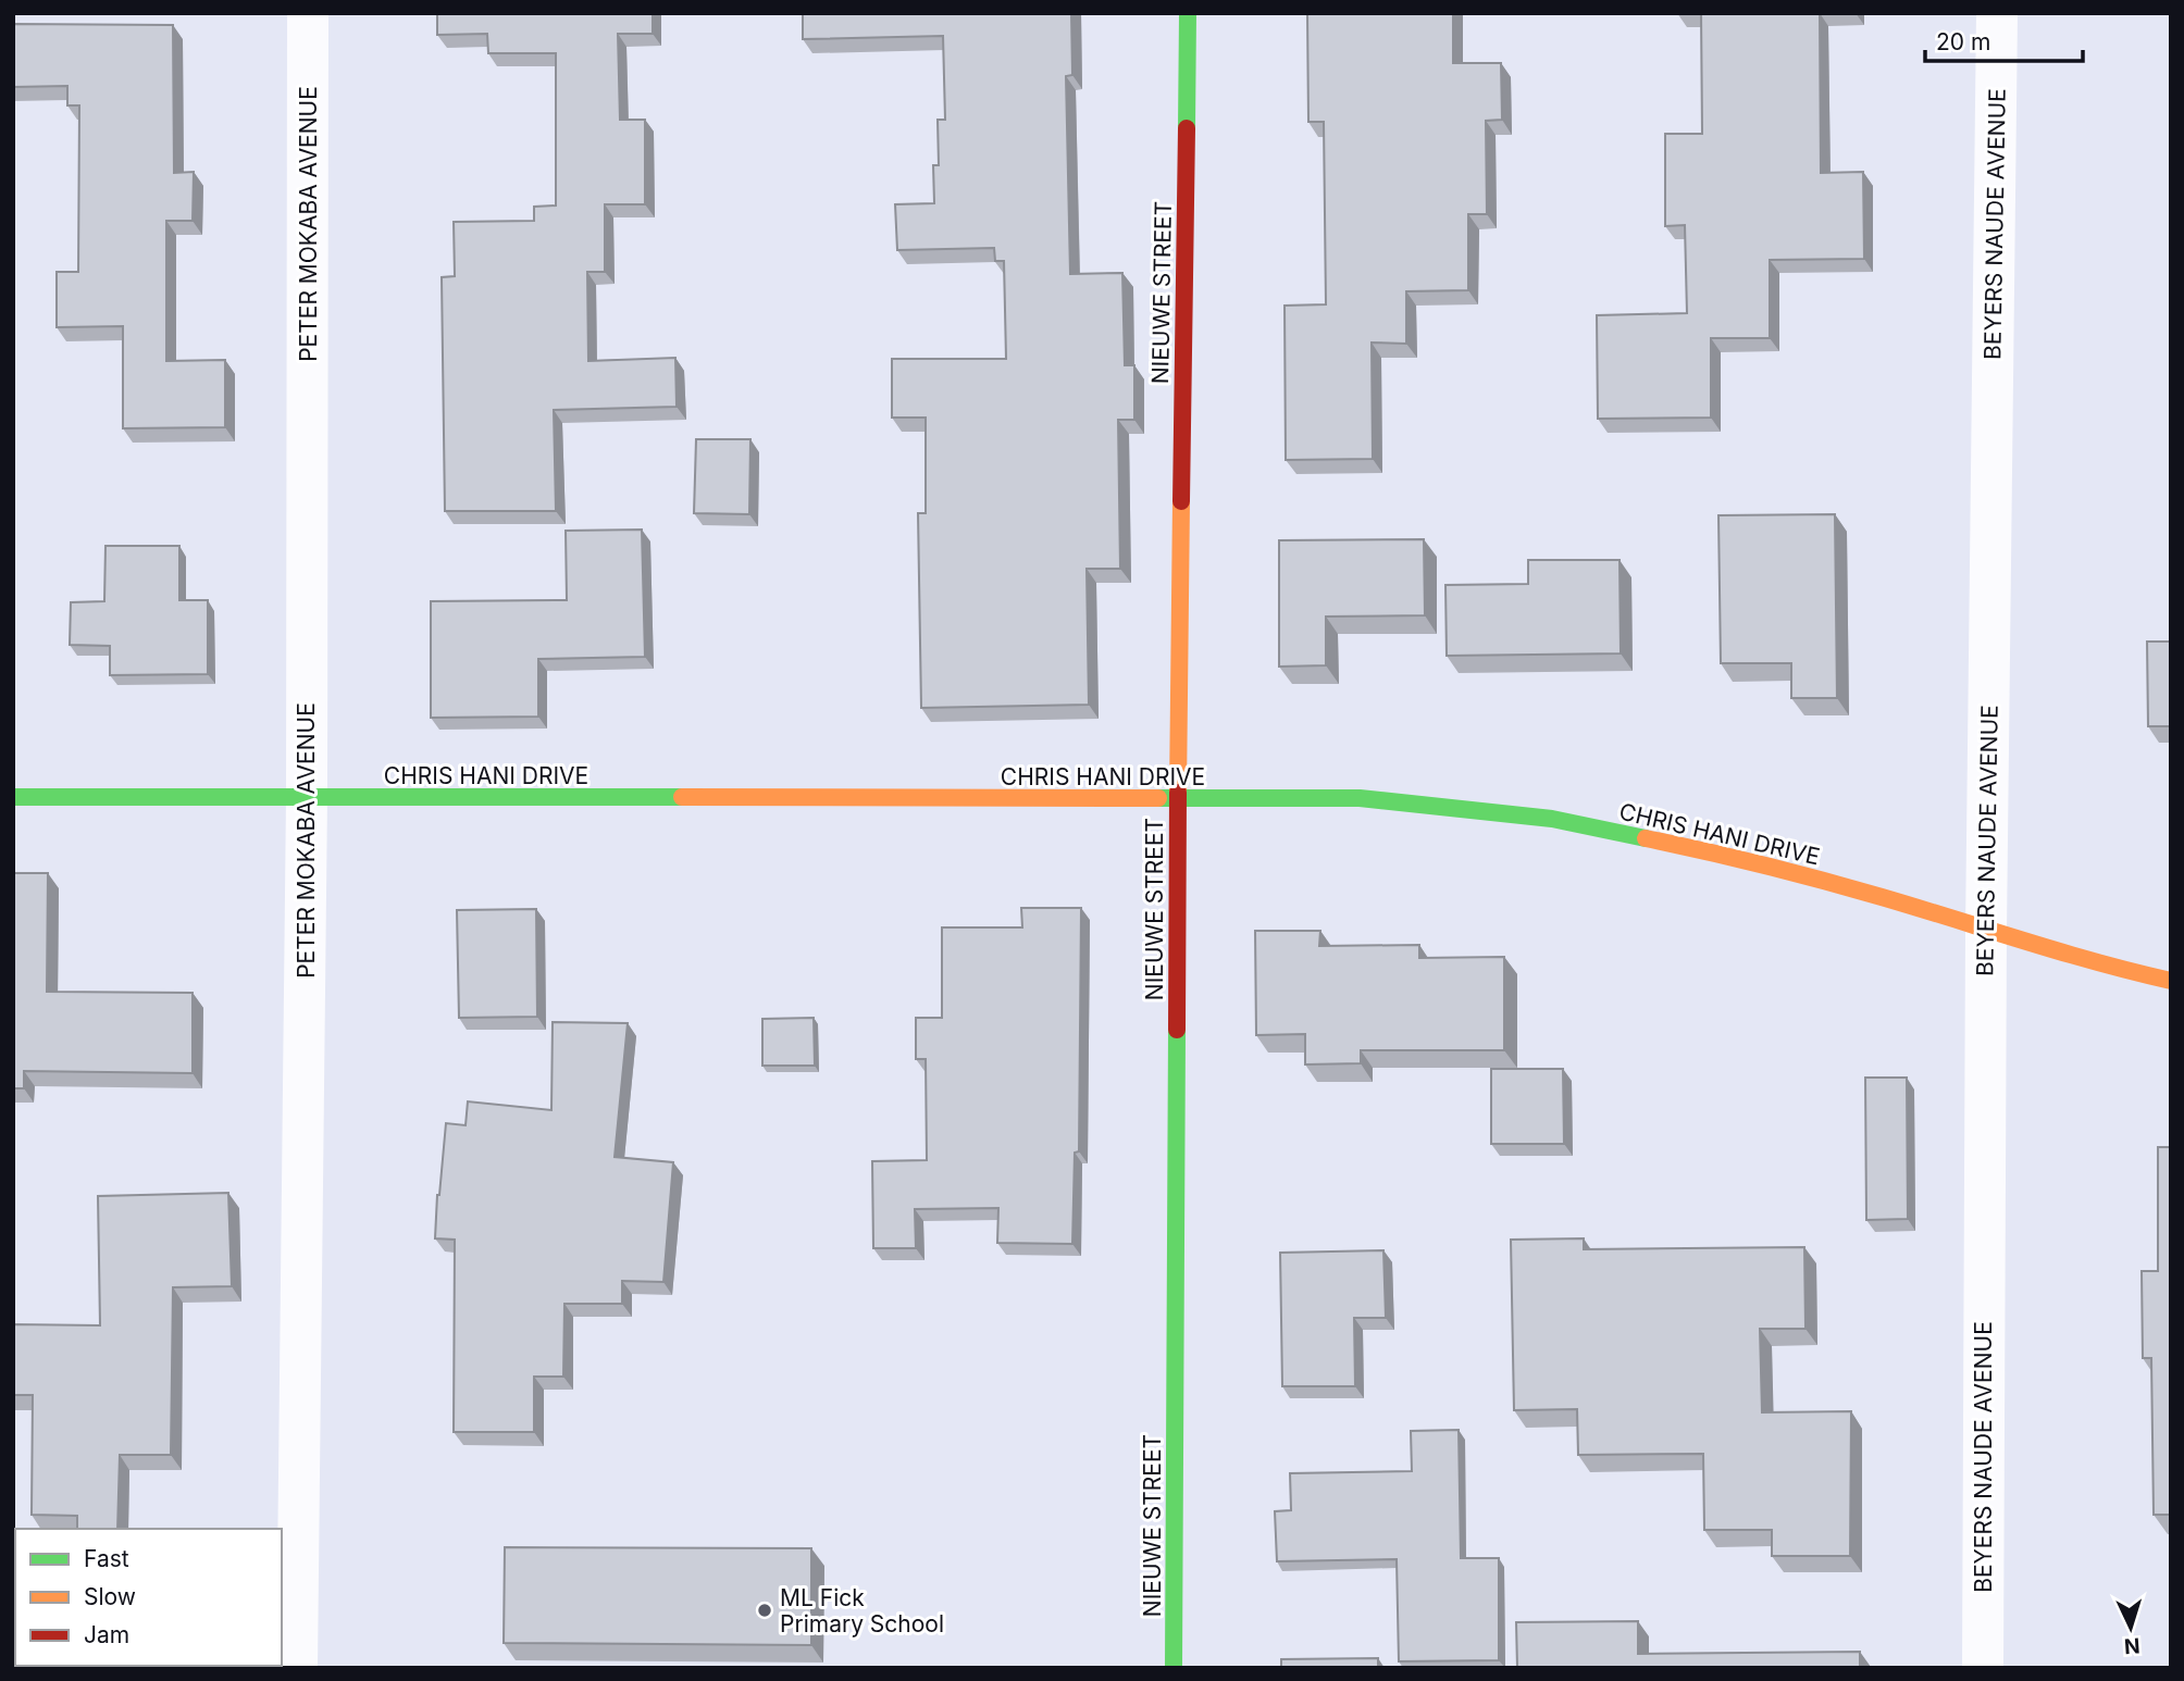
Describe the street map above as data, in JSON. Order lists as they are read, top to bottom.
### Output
{
  "streets": {
    "street": [
      "PETER MOKABA AVENUE",
      "BEYERS NAUDE AVENUE",
      "NIEUWE STREET",
      "CHRIS HANI DRIVE"
    ]
  },
  "crossings": [
    ["PETER MOKABA AVENUE", "CHRIS HANI DRIVE"],
    ["BEYERS NAUDE AVENUE", "CHRIS HANI DRIVE"],
    ["NIEUWE STREET", "CHRIS HANI DRIVE"]
  ],
  "places": ["ML Fick Primary School"],
  "legend": ["Fast", "Slow", "Jam"],
  "scale_bar": "20 m",
  "north": "bottom"
}
